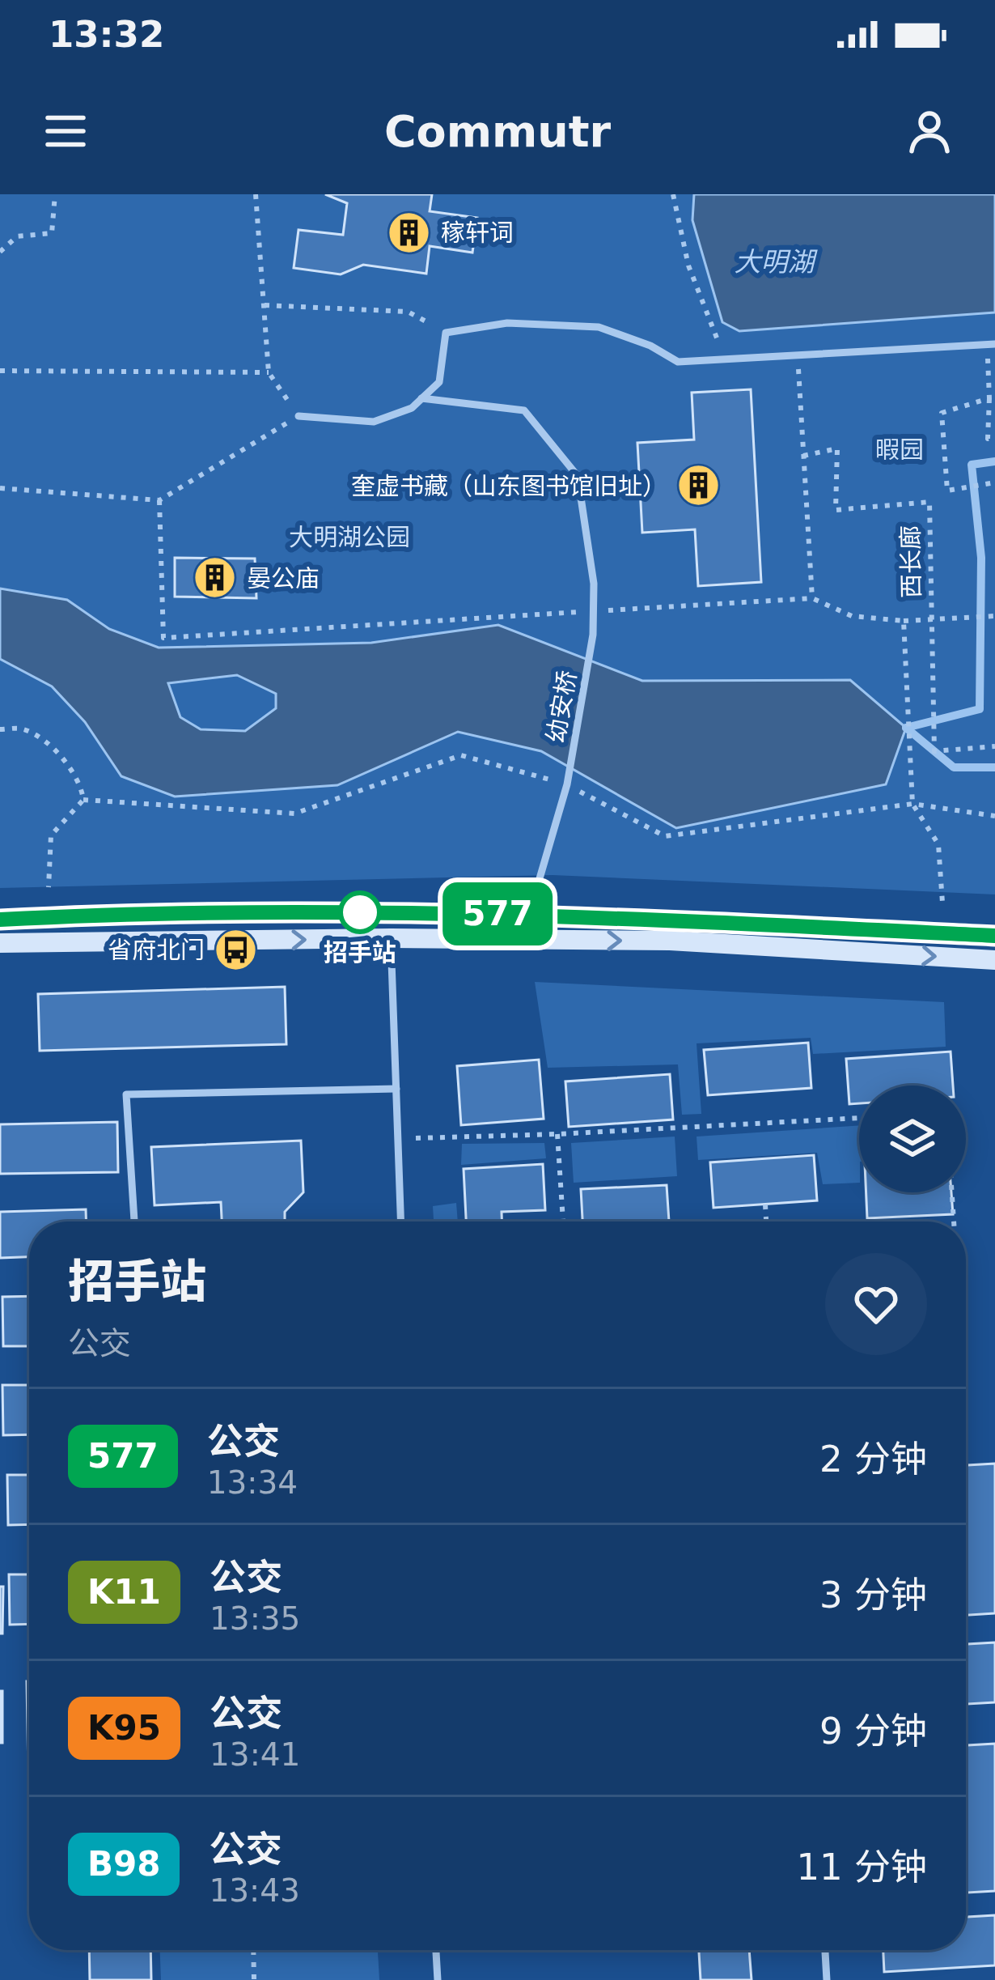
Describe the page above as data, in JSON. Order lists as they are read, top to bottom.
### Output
{
  "streets": {
    "lane": ["幼安桥"],
    "path": ["西长廊"]
  },
  "water": ["大明湖"],
  "parks": ["暇园", "大明湖公园"],
  "places": {
    "building": ["稼轩词", "奎虚书藏（山东图书馆旧址）", "晏公庙"],
    "other": ["招手站"],
    "bus stop": ["省府北门"]
  },
  "lines": ["bus line 577"],
  "page": {
    "status": "13:32",
    "header": "Commutr",
    "on_map": "577",
    "heading": ["招手站", "公交"],
    "list": [
      {
        "mark": "577",
        "name": "公交",
        "note": "13:34",
        "value": "2 分钟"
      },
      {
        "mark": "K11",
        "name": "公交",
        "note": "13:35",
        "value": "3 分钟"
      },
      {
        "mark": "K95",
        "name": "公交",
        "note": "13:41",
        "value": "9 分钟"
      },
      {
        "mark": "B98",
        "name": "公交",
        "note": "13:43",
        "value": "11 分钟"
      }
    ]
  }
}
